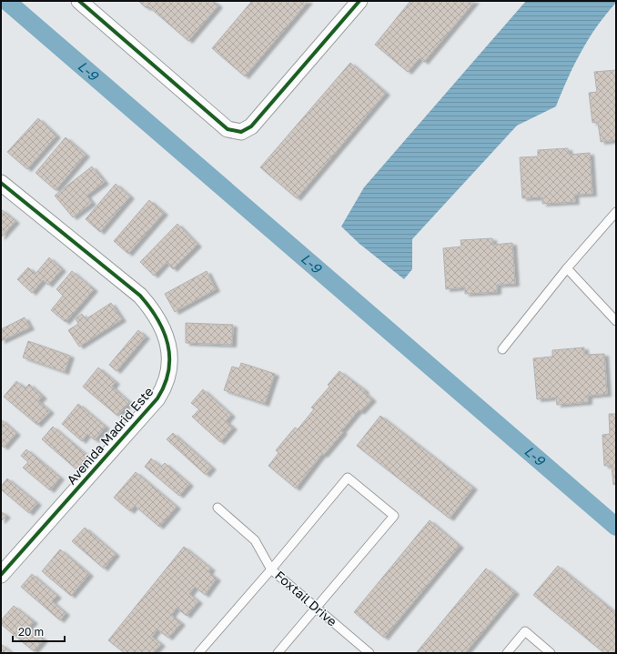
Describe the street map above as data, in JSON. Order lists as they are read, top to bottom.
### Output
{
  "streets": {
    "street": ["Avenida Madrid Este"],
    "lane": ["Foxtail Drive"]
  },
  "water": ["L-9"],
  "scale_bar": "20 m"
}
